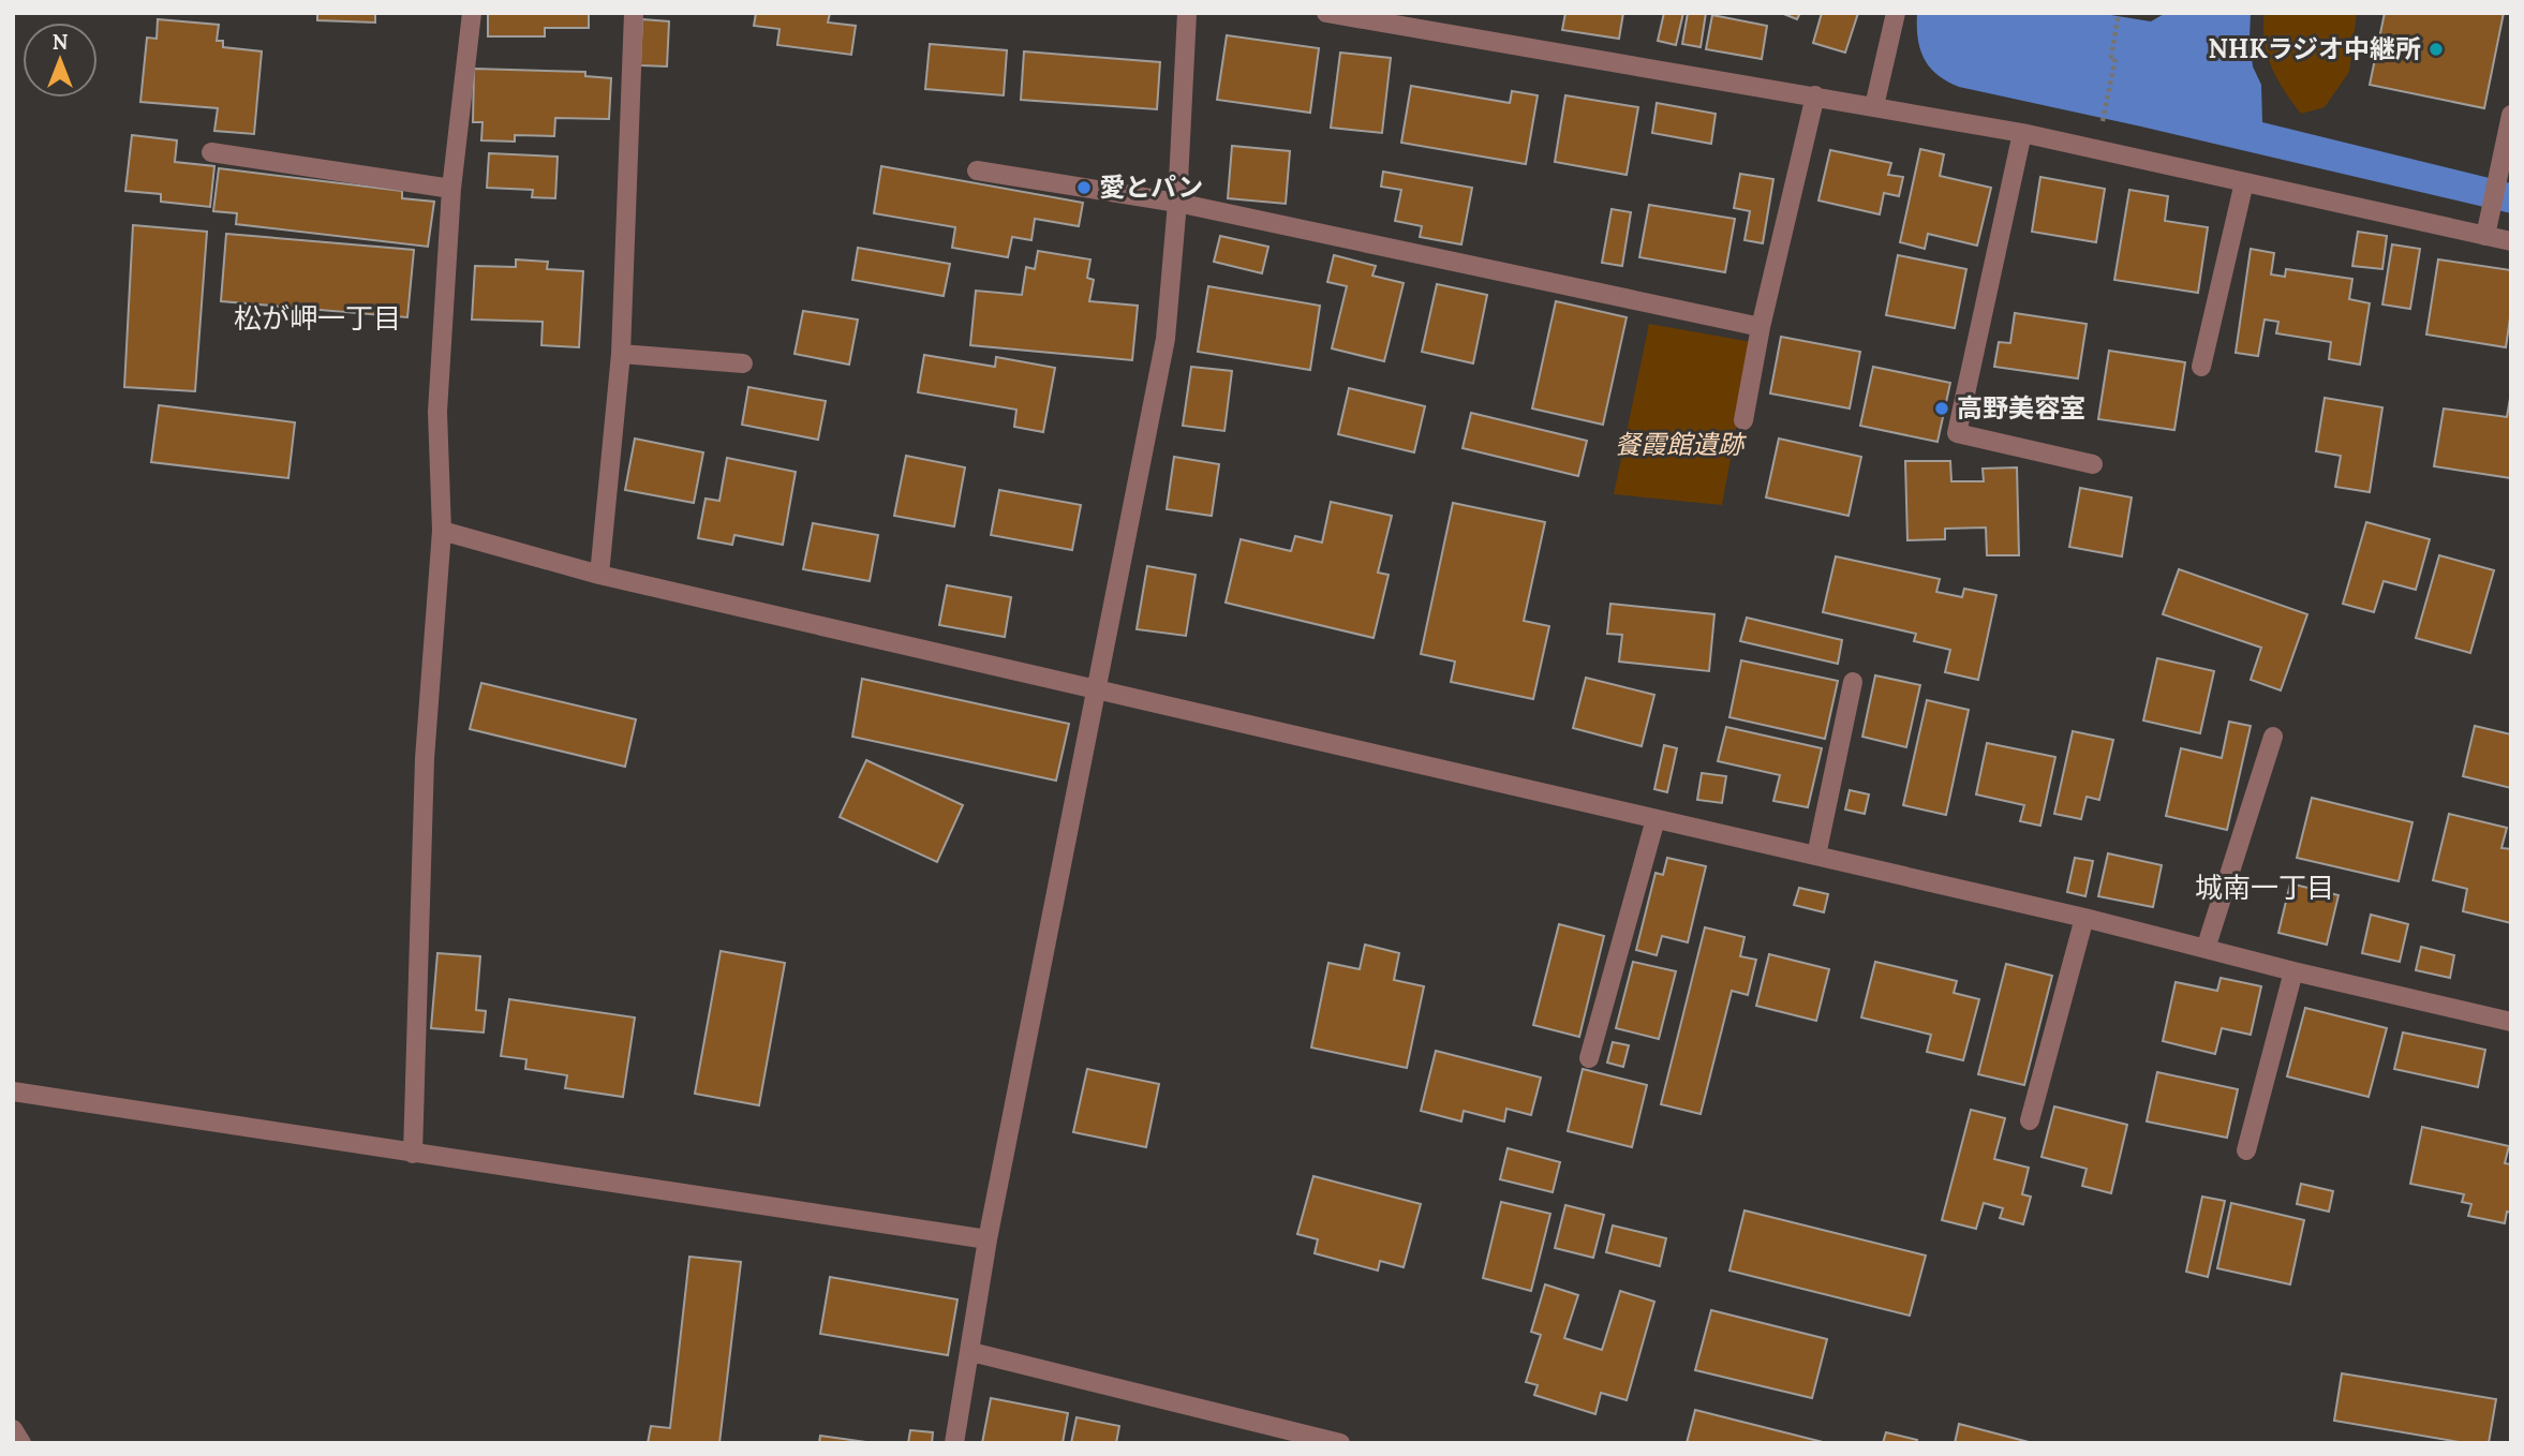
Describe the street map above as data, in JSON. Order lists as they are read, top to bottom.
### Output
{
  "districts": ["松が岬一丁目", "城南一丁目"],
  "parks": ["餐霞館遺跡"],
  "places": ["NHKラジオ中継所", "愛とパン", "高野美容室"],
  "north": "top"
}
